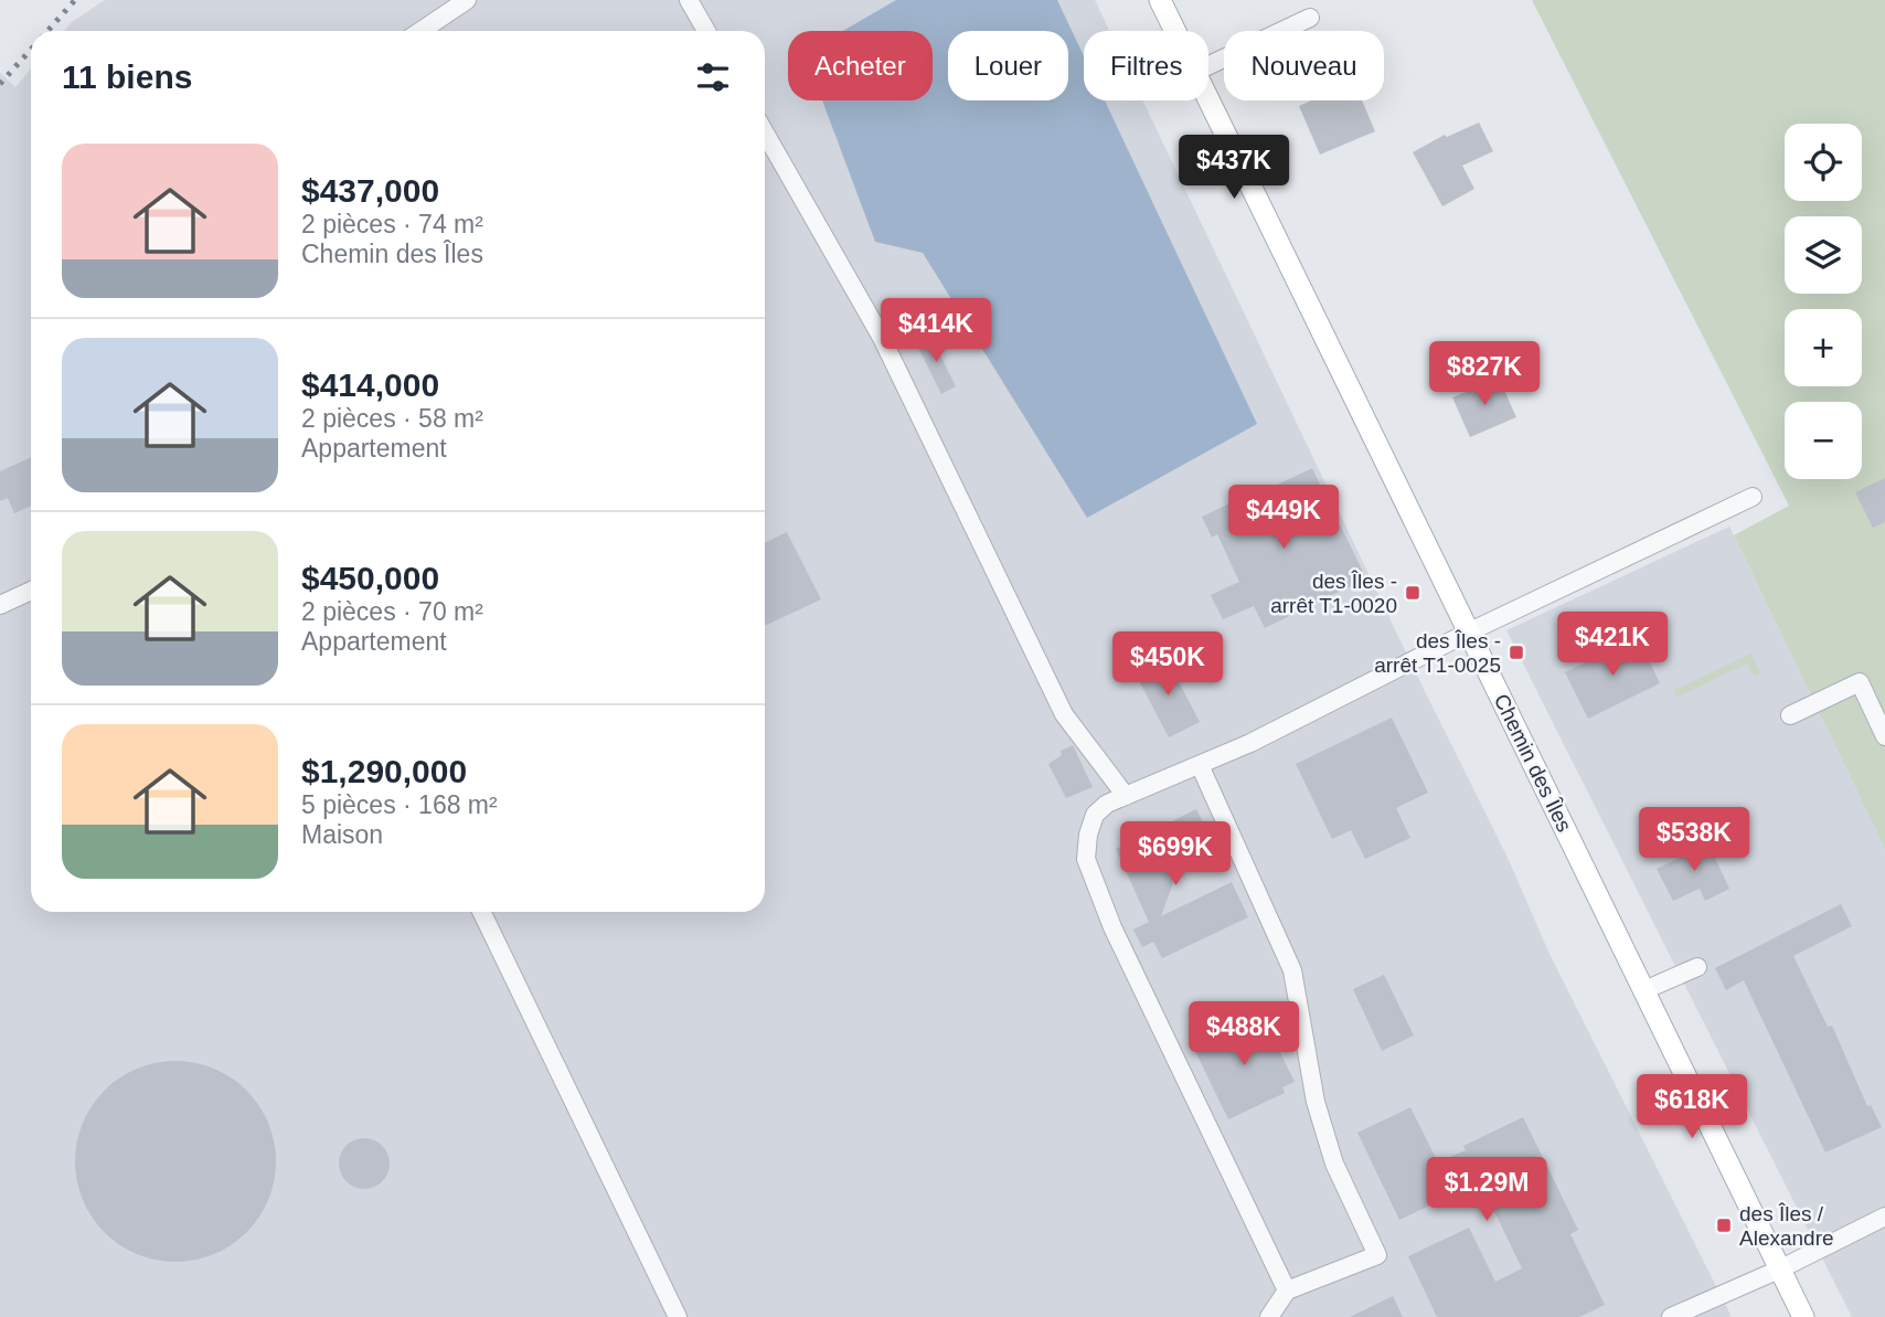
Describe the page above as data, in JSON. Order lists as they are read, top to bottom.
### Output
{
  "streets": {
    "main road": ["Chemin des Îles"]
  },
  "places": {
    "transit": ["des Îles - arrêt T1-0020", "des Îles - arrêt T1-0025", "des Îles / Alexandre"]
  },
  "page": {
    "chip": [
      "Acheter",
      "Louer",
      "Filtres",
      "Nouveau"
    ],
    "heading": "11 biens",
    "map_buttons": ["+", "−"],
    "list": [
      {
        "name": "$437,000",
        "note": "2 pièces · 74 m² · Chemin des Îles"
      },
      {
        "name": "$414,000",
        "note": "2 pièces · 58 m² · Appartement"
      },
      {
        "name": "$450,000",
        "note": "2 pièces · 70 m² · Appartement"
      },
      {
        "name": "$1,290,000",
        "note": "5 pièces · 168 m² · Maison"
      }
    ],
    "price": [
      "$437K",
      "$414K",
      "$827K",
      "$449K",
      "$421K",
      "$450K",
      "$538K",
      "$699K",
      "$488K",
      "$618K",
      "$1.29M"
    ]
  }
}
